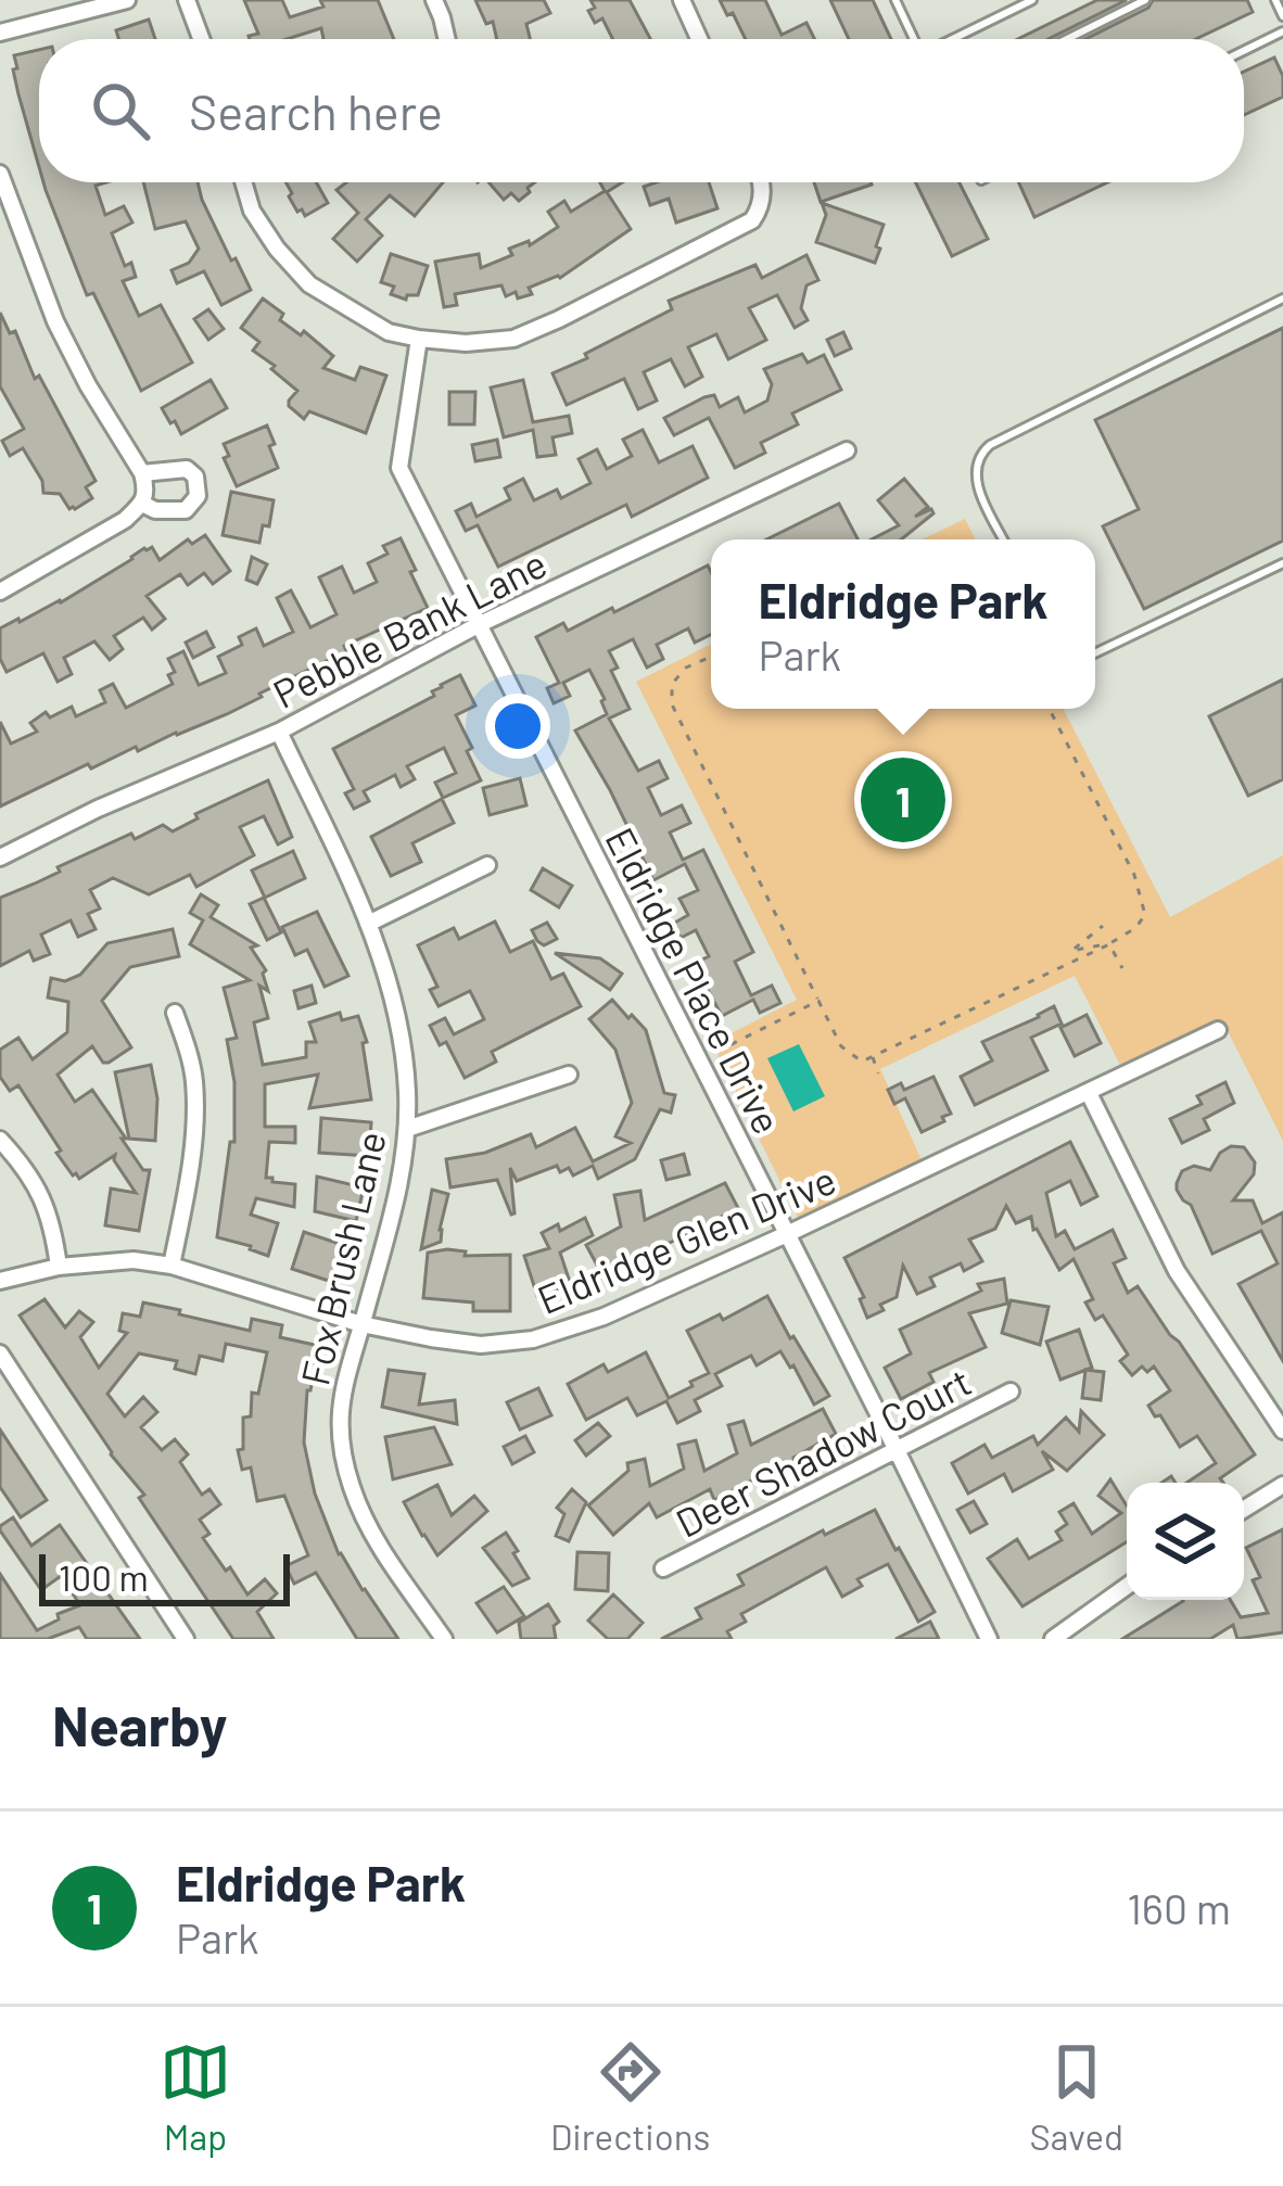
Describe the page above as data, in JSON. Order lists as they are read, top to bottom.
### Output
{
  "streets": {
    "street": [
      "Pebble Bank Lane",
      "Eldridge Place Drive",
      "Eldridge Glen Drive",
      "Fox Brush Lane",
      "Deer Shadow Court"
    ]
  },
  "crossings": [
    ["Pebble Bank Lane", "Eldridge Place Drive"],
    ["Pebble Bank Lane", "Fox Brush Lane"],
    ["Eldridge Place Drive", "Eldridge Glen Drive"],
    ["Eldridge Place Drive", "Deer Shadow Court"],
    ["Eldridge Glen Drive", "Fox Brush Lane"]
  ],
  "scale_bar": "100 m",
  "page": {
    "search": "Search here",
    "popup": ["Eldridge Park", "Park"],
    "pins": "1",
    "scale": "100 m",
    "heading": "Nearby",
    "list": [
      {
        "mark": "1",
        "name": "Eldridge Park",
        "note": "Park",
        "value": "160 m"
      }
    ],
    "nav": ["Map", "Directions", "Saved"]
  }
}
